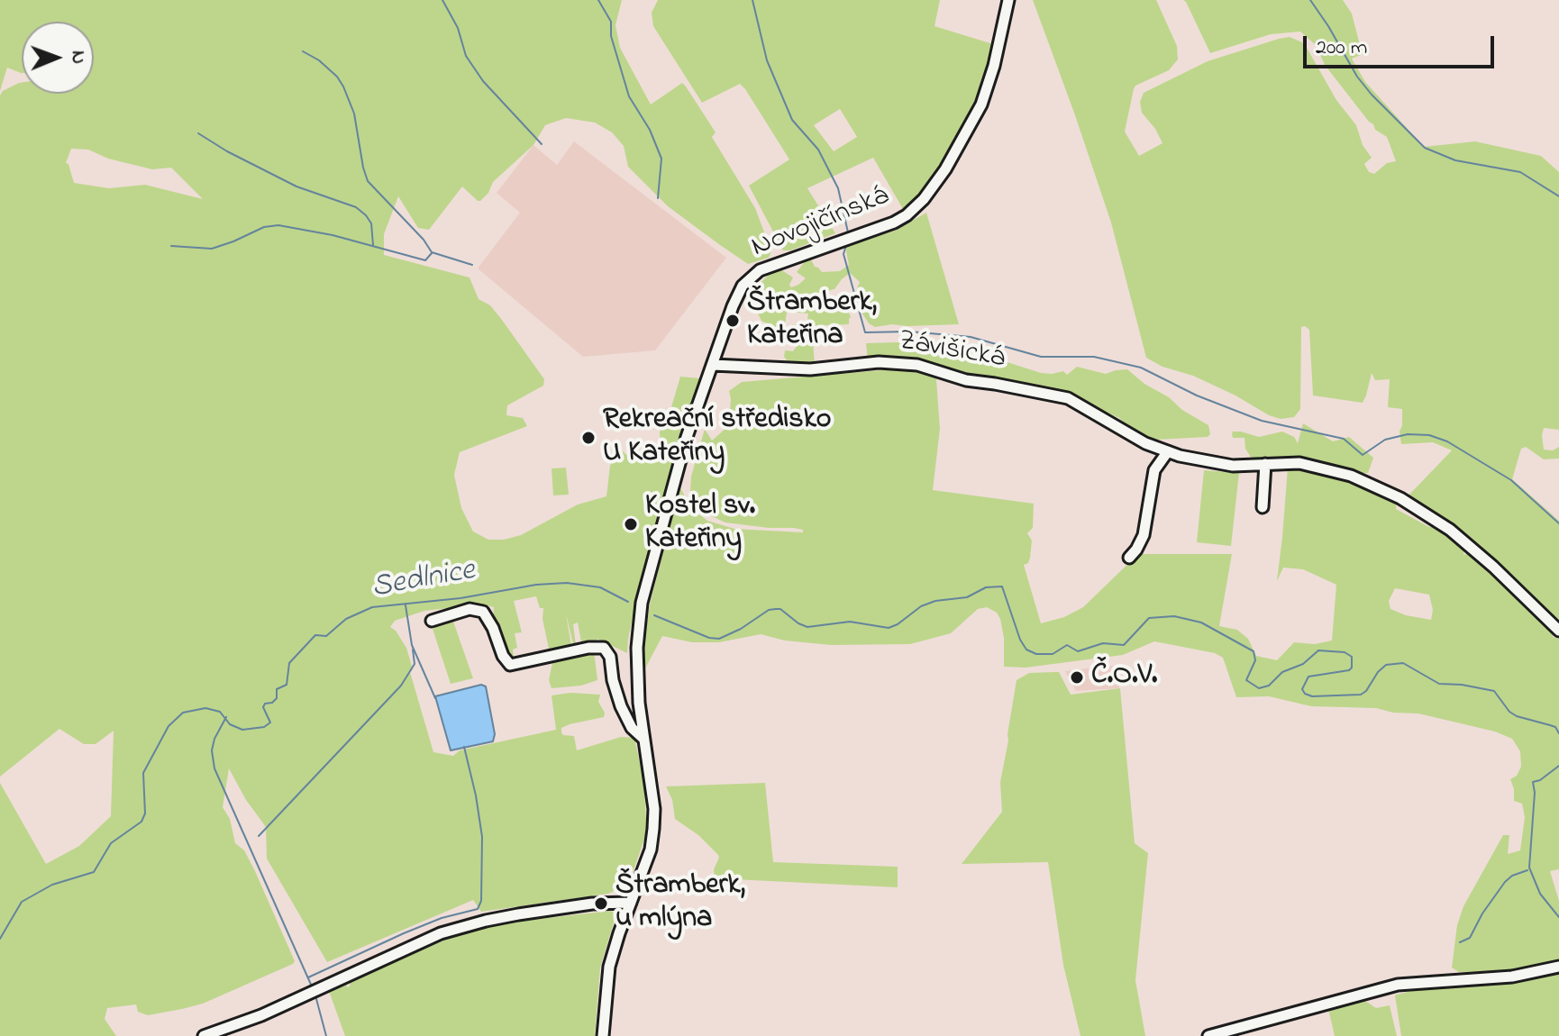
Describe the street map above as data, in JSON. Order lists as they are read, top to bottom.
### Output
{
  "streets": {
    "street": ["Novojičínská", "Závišická"]
  },
  "crossings": [
    ["Novojičínská", "Závišická"]
  ],
  "water": ["Sedlnice"],
  "places": [
    "Štramberk, Kateřina",
    "Rekreační středisko U Kateřiny",
    "Kostel sv. Kateřiny",
    "Č.O.V.",
    "Štramberk, u mlýna"
  ],
  "scale_bar": "200 m",
  "north": "right"
}
